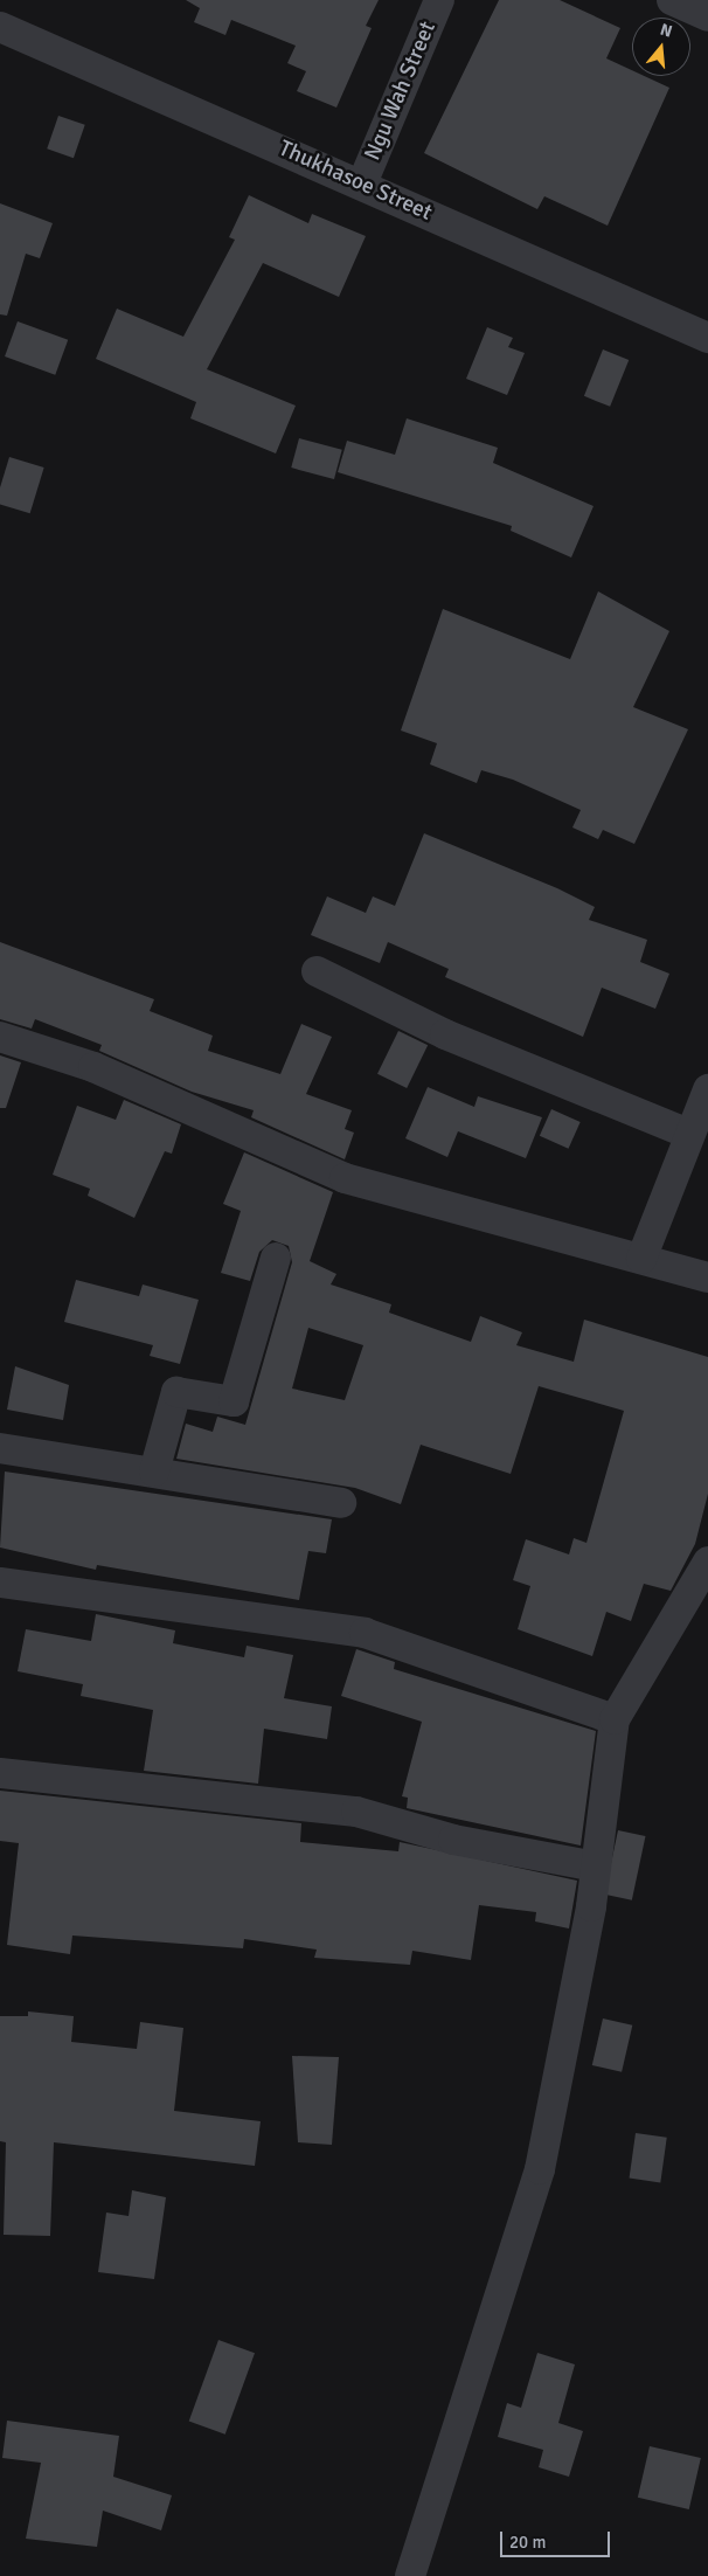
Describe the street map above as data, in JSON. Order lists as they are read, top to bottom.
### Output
{
  "streets": {
    "street": ["Ngu Wah Street", "Thukhasoe Street"]
  },
  "crossings": [
    ["Ngu Wah Street", "Thukhasoe Street"]
  ],
  "scale_bar": "20 m",
  "north": "top"
}
